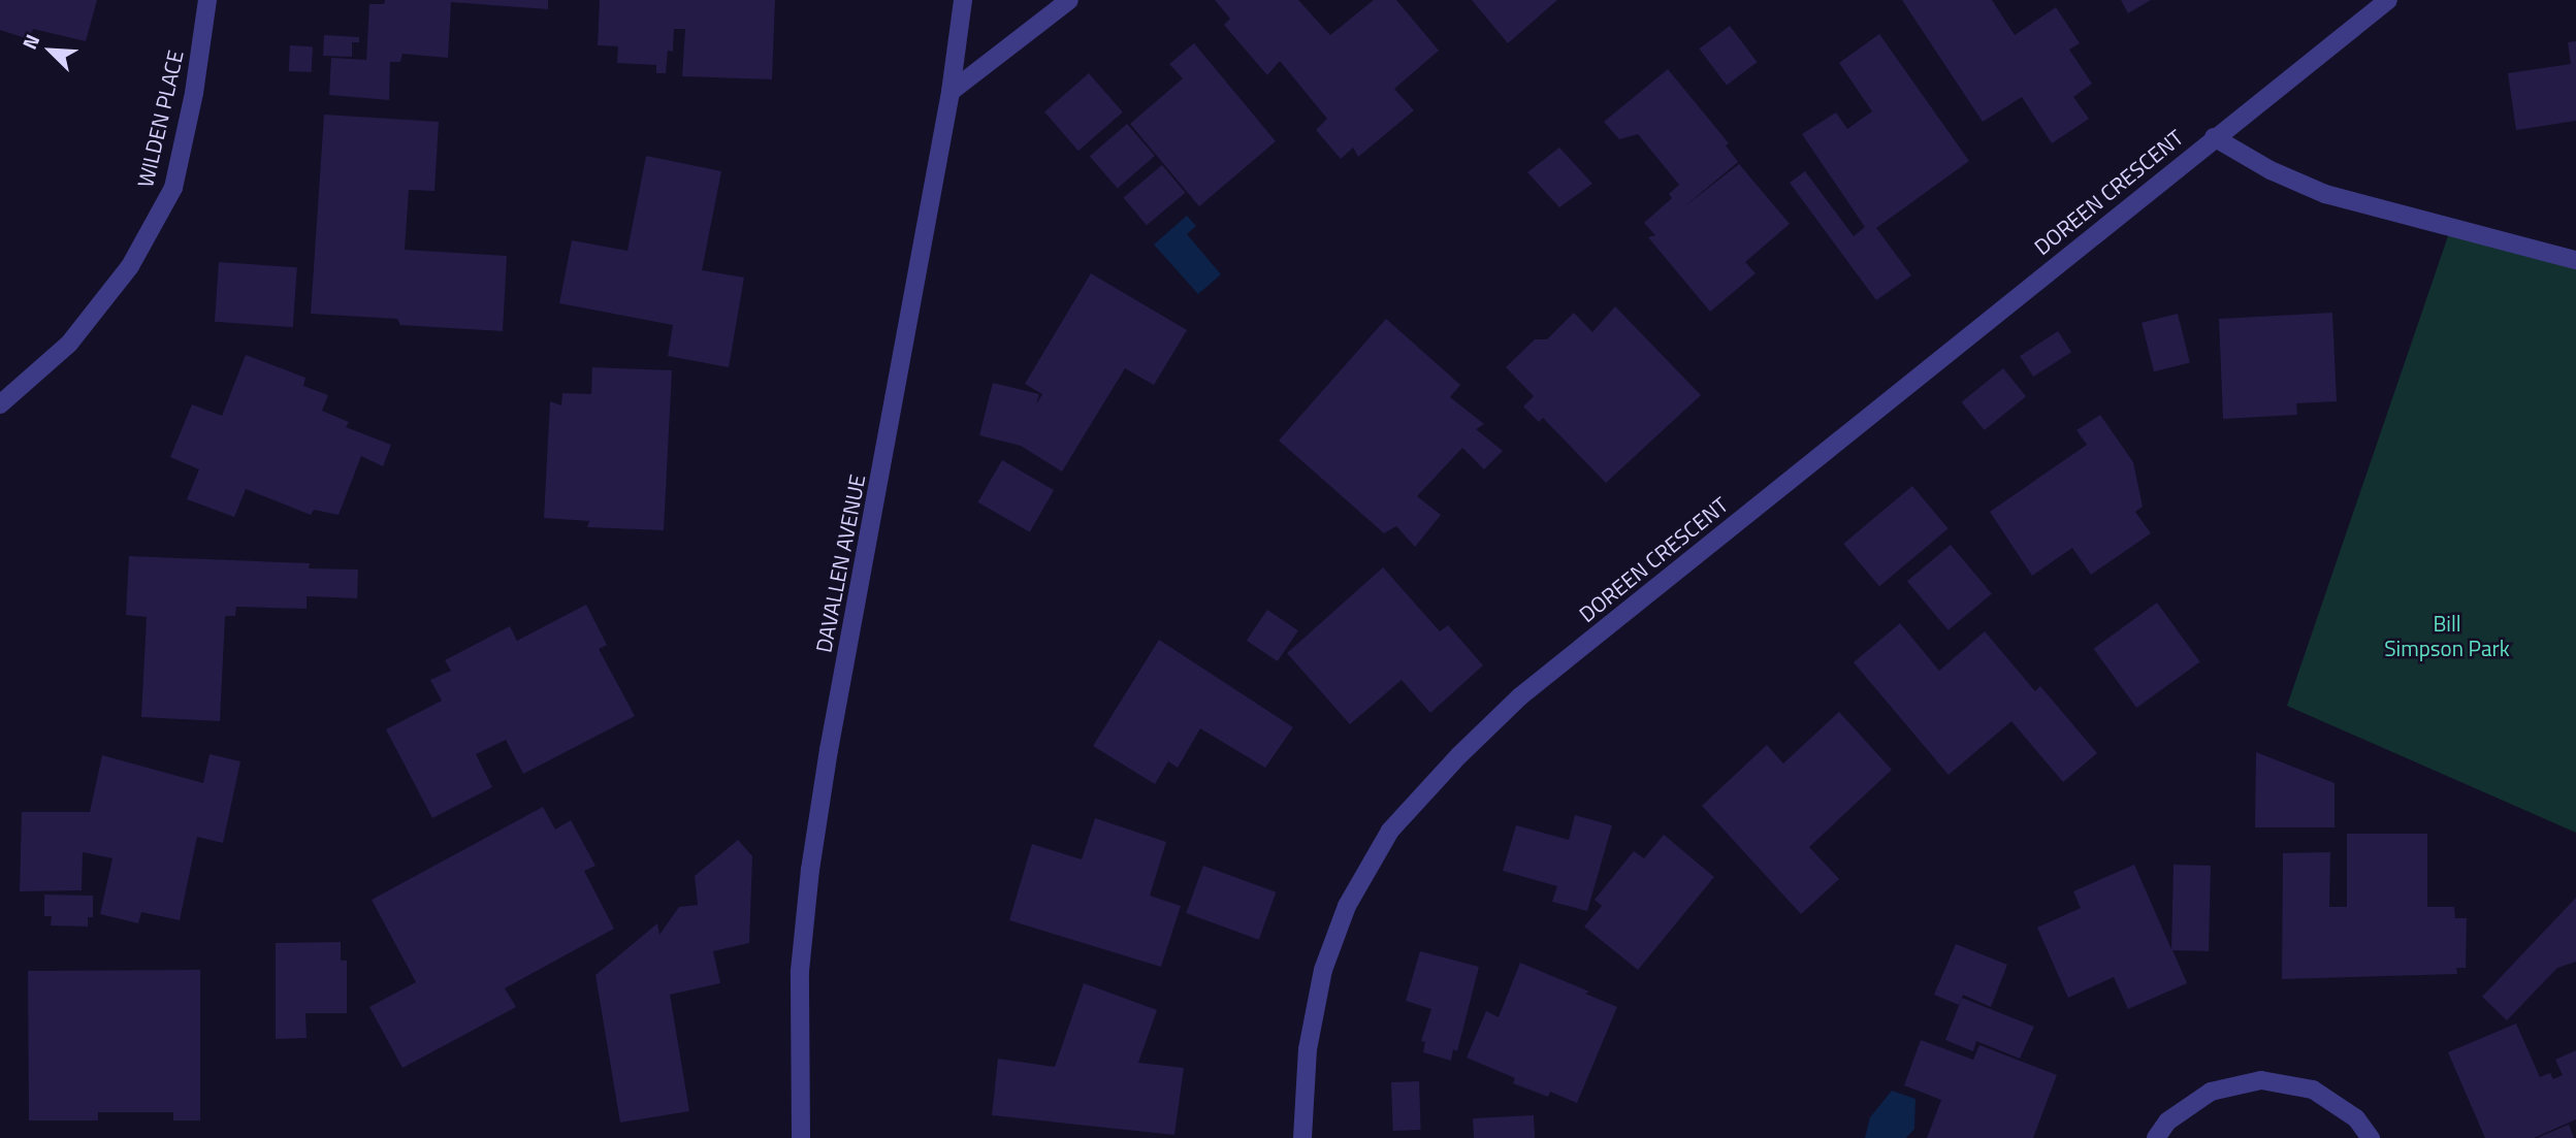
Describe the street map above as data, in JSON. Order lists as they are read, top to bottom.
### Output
{
  "streets": {
    "street": ["WILDEN PLACE", "DOREEN CRESCENT", "DAVALLEN AVENUE"]
  },
  "parks": ["Bill Simpson Park"],
  "north": "top left"
}
